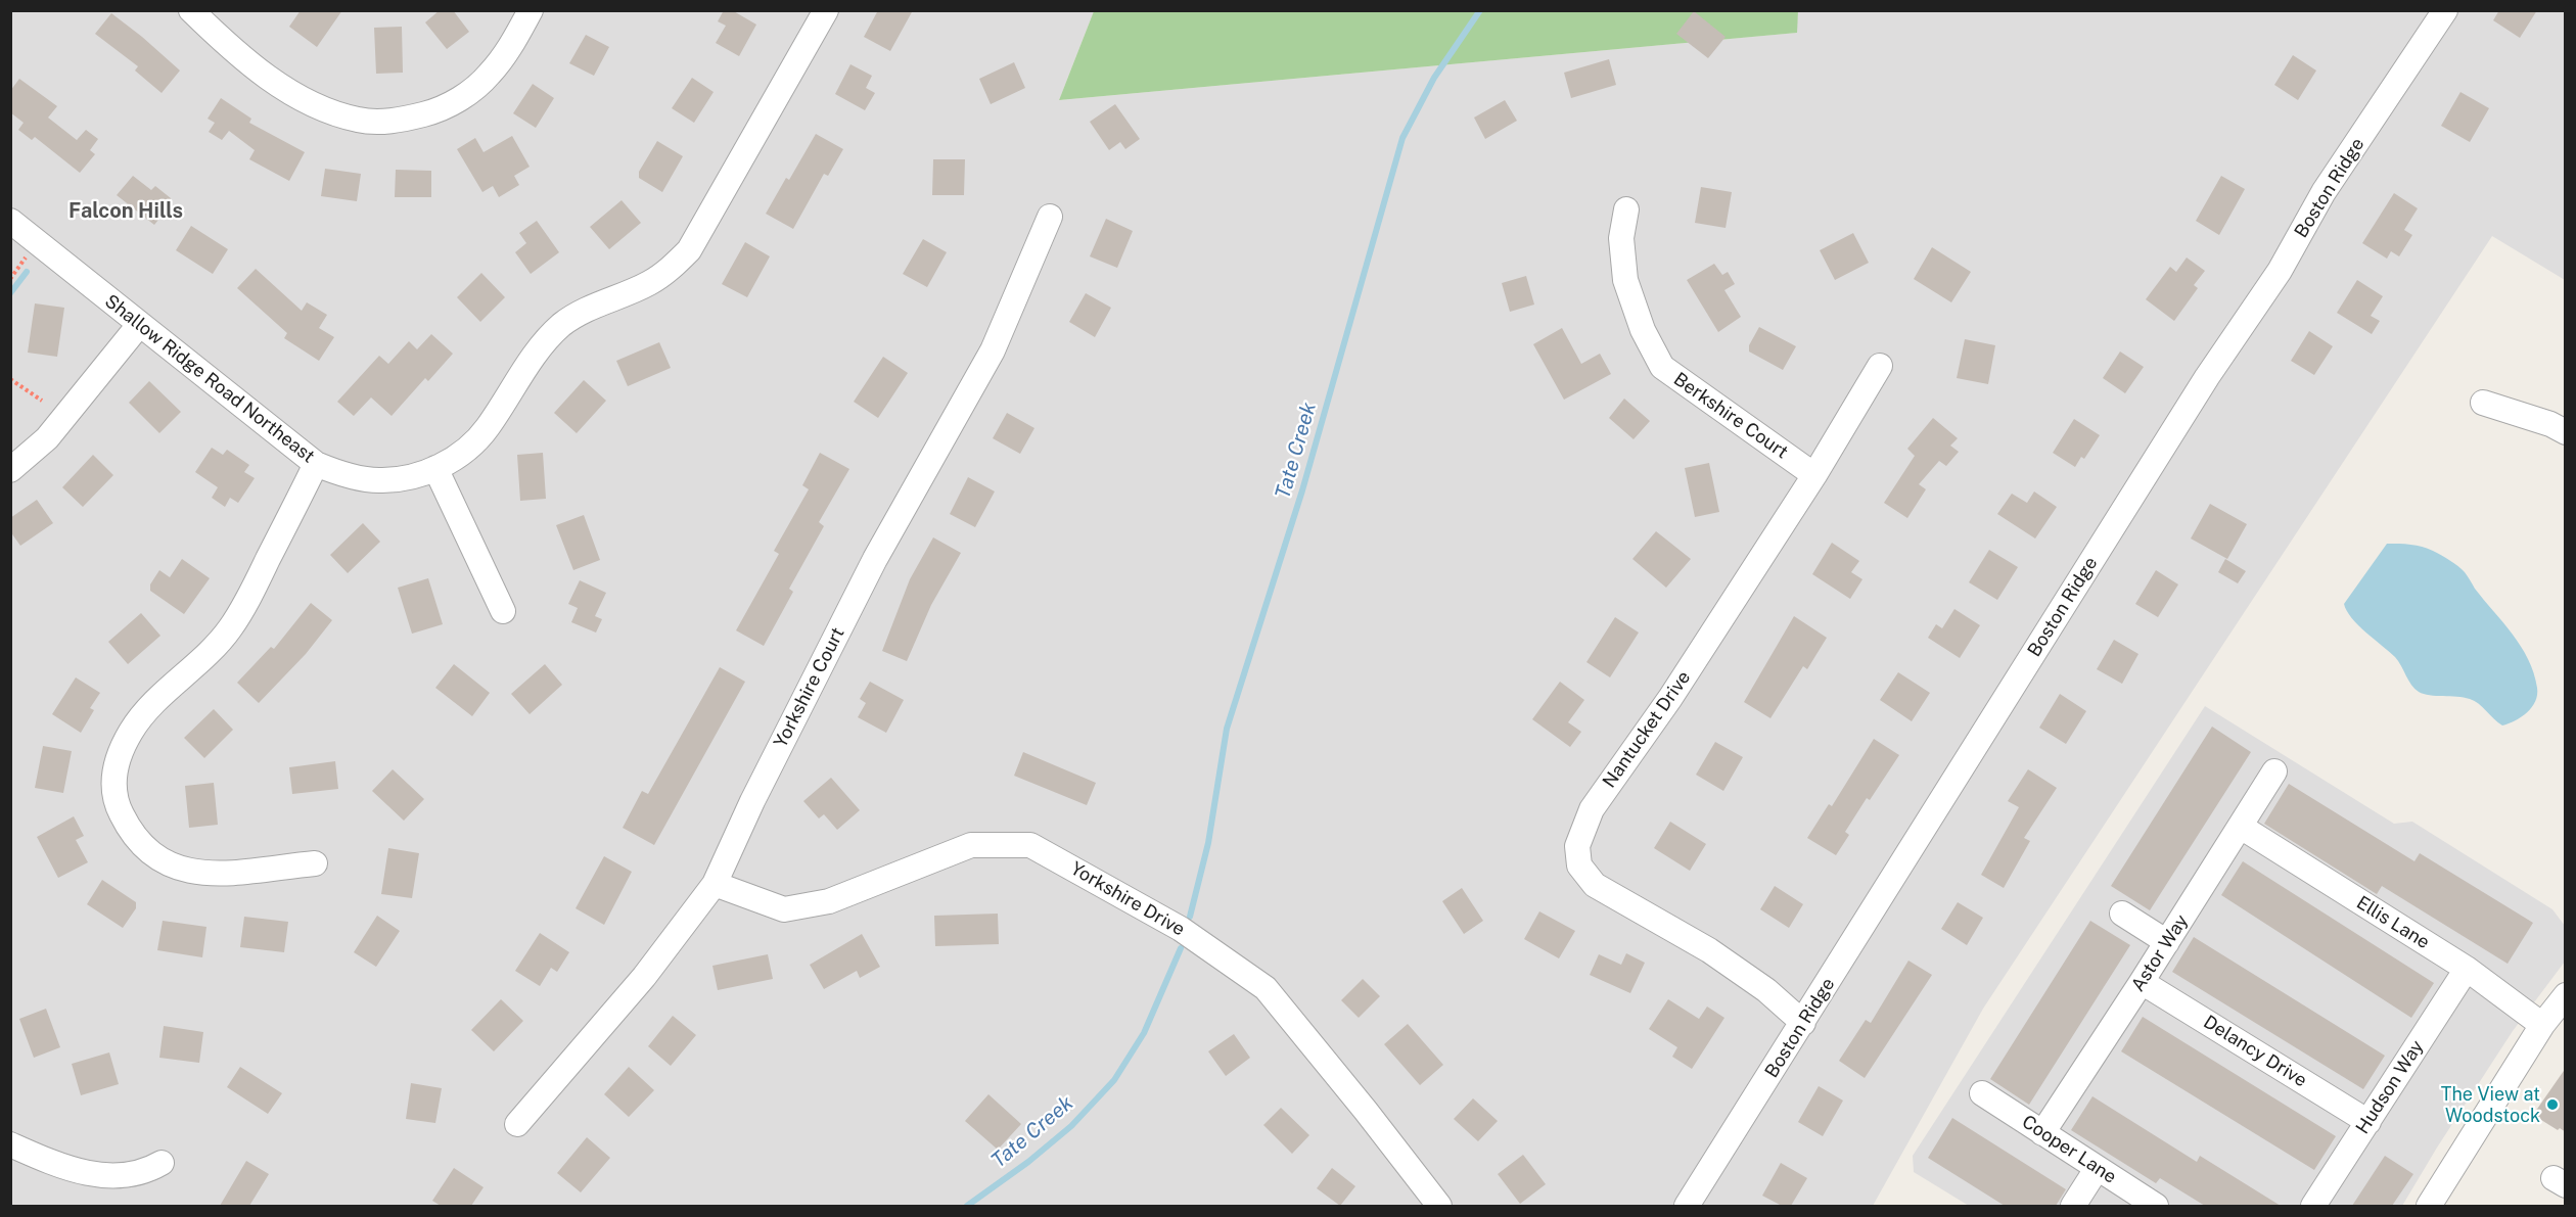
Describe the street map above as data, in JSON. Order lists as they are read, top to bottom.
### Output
{
  "streets": {
    "street": [
      "Boston Ridge",
      "Shallow Ridge Road Northeast",
      "Berkshire Court",
      "Yorkshire Court",
      "Nantucket Drive",
      "Yorkshire Drive",
      "Ellis Lane",
      "Astor Way",
      "Delancy Drive",
      "Hudson Way",
      "Cooper Lane"
    ]
  },
  "crossings": [
    ["Boston Ridge", "Nantucket Drive"],
    ["Berkshire Court", "Nantucket Drive"],
    ["Yorkshire Court", "Yorkshire Drive"],
    ["Ellis Lane", "Astor Way"],
    ["Ellis Lane", "Hudson Way"],
    ["Astor Way", "Delancy Drive"],
    ["Astor Way", "Cooper Lane"],
    ["Delancy Drive", "Hudson Way"]
  ],
  "districts": ["Falcon Hills"],
  "water": ["Tate Creek"],
  "places": ["The View at Woodstock"]
}
